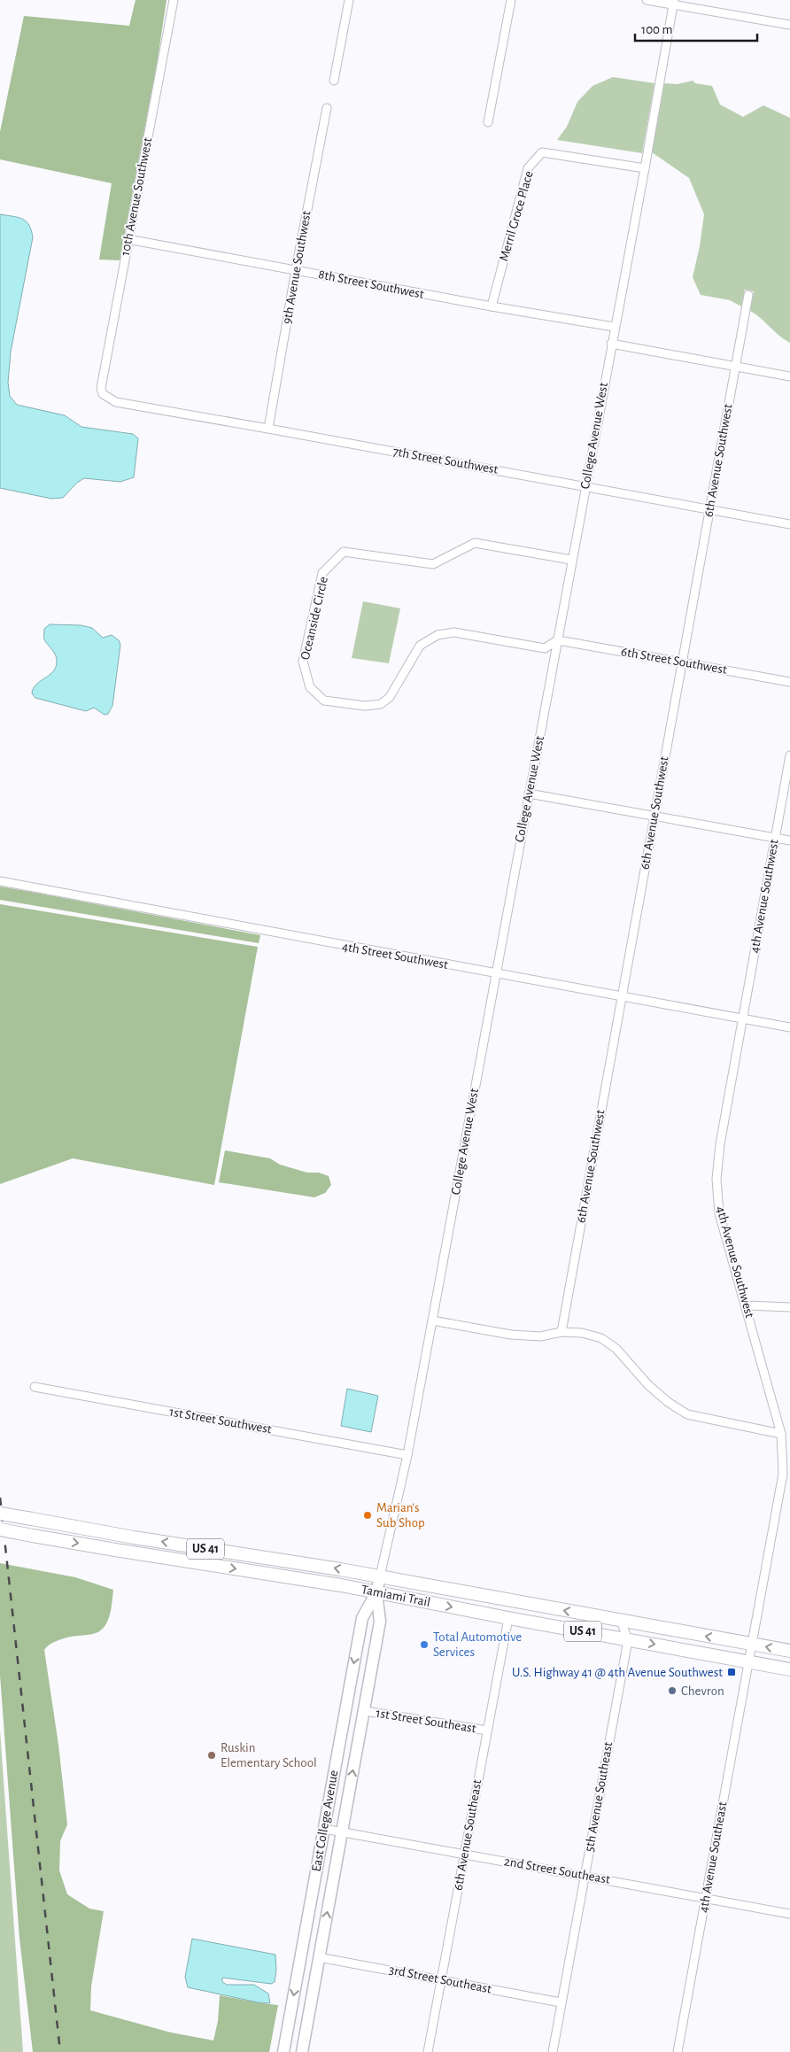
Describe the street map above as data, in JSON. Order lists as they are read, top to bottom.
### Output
{
  "streets": {
    "main road": ["US 41", "Tamiami Trail", "East College Avenue"],
    "street": [
      "10th Avenue Southwest",
      "Merril Groce Place",
      "9th Avenue Southwest",
      "8th Street Southwest",
      "College Avenue West",
      "7th Street Southwest",
      "6th Avenue Southwest",
      "Oceanside Circle",
      "6th Street Southwest",
      "4th Avenue Southwest",
      "4th Street Southwest",
      "1st Street Southwest",
      "1st Street Southeast",
      "5th Avenue Southeast",
      "6th Avenue Southeast",
      "4th Avenue Southeast",
      "2nd Street Southeast",
      "3rd Street Southeast"
    ]
  },
  "crossings": [
    ["10th Avenue Southwest", "8th Street Southwest"],
    ["10th Avenue Southwest", "7th Street Southwest"],
    ["Merril Groce Place", "8th Street Southwest"],
    ["Merril Groce Place", "College Avenue West"],
    ["9th Avenue Southwest", "8th Street Southwest"],
    ["9th Avenue Southwest", "7th Street Southwest"],
    ["8th Street Southwest", "College Avenue West"],
    ["College Avenue West", "7th Street Southwest"],
    ["College Avenue West", "Oceanside Circle"],
    ["College Avenue West", "6th Street Southwest"],
    ["College Avenue West", "4th Street Southwest"],
    ["College Avenue West", "1st Street Southwest"],
    ["College Avenue West", "Tamiami Trail"],
    ["College Avenue West", "East College Avenue"],
    ["7th Street Southwest", "6th Avenue Southwest"],
    ["6th Avenue Southwest", "6th Street Southwest"],
    ["6th Avenue Southwest", "4th Street Southwest"],
    ["Oceanside Circle", "6th Street Southwest"],
    ["4th Avenue Southwest", "4th Street Southwest"],
    ["4th Avenue Southwest", "Tamiami Trail"],
    ["4th Avenue Southwest", "4th Avenue Southeast"],
    ["Tamiami Trail", "5th Avenue Southeast"],
    ["Tamiami Trail", "East College Avenue"],
    ["Tamiami Trail", "6th Avenue Southeast"],
    ["Tamiami Trail", "4th Avenue Southeast"],
    ["1st Street Southeast", "East College Avenue"],
    ["1st Street Southeast", "6th Avenue Southeast"],
    ["5th Avenue Southeast", "2nd Street Southeast"],
    ["5th Avenue Southeast", "3rd Street Southeast"],
    ["East College Avenue", "2nd Street Southeast"],
    ["East College Avenue", "3rd Street Southeast"],
    ["6th Avenue Southeast", "2nd Street Southeast"],
    ["6th Avenue Southeast", "3rd Street Southeast"],
    ["4th Avenue Southeast", "2nd Street Southeast"]
  ],
  "places": {
    "other": [
      "Marian's Sub Shop",
      "Total Automotive Services",
      "Chevron",
      "Ruskin Elementary School"
    ],
    "transit": ["U.S. Highway 41 @ 4th Avenue Southwest"]
  },
  "scale_bar": "100 m"
}
